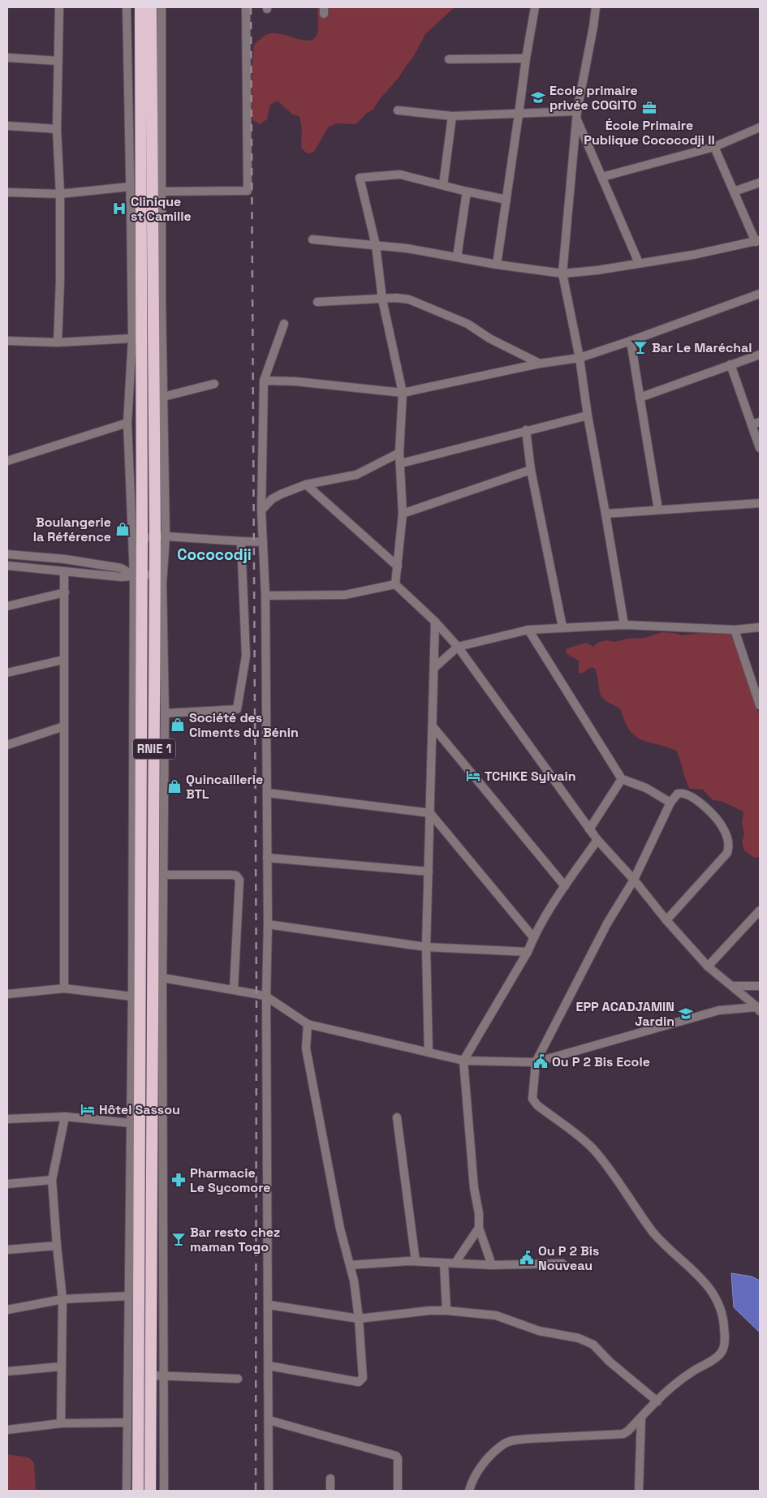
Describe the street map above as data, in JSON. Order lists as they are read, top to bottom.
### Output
{
  "streets": {
    "highway": ["RNIE 1"]
  },
  "districts": ["Cococodji"],
  "places": {
    "school or university": ["Ecole primaire privée COGITO", "EPP ACADJAMIN Jardin"],
    "office": ["École Primaire Publique Cococodji II"],
    "hospital": ["Clinique st Camille"],
    "bar": ["Bar Le Maréchal", "Bar resto chez maman Togo"],
    "shop": ["Boulangerie la Référence", "Société des Ciments du Bénin", "Quincaillerie BTL"],
    "hotel": ["TCHIKE Sylvain", "Hôtel Sassou"],
    "public building": ["Ou P 2 Bis Ecole", "Ou P 2 Bis Nouveau"],
    "pharmacy": ["Pharmacie Le Sycomore"]
  }
}
